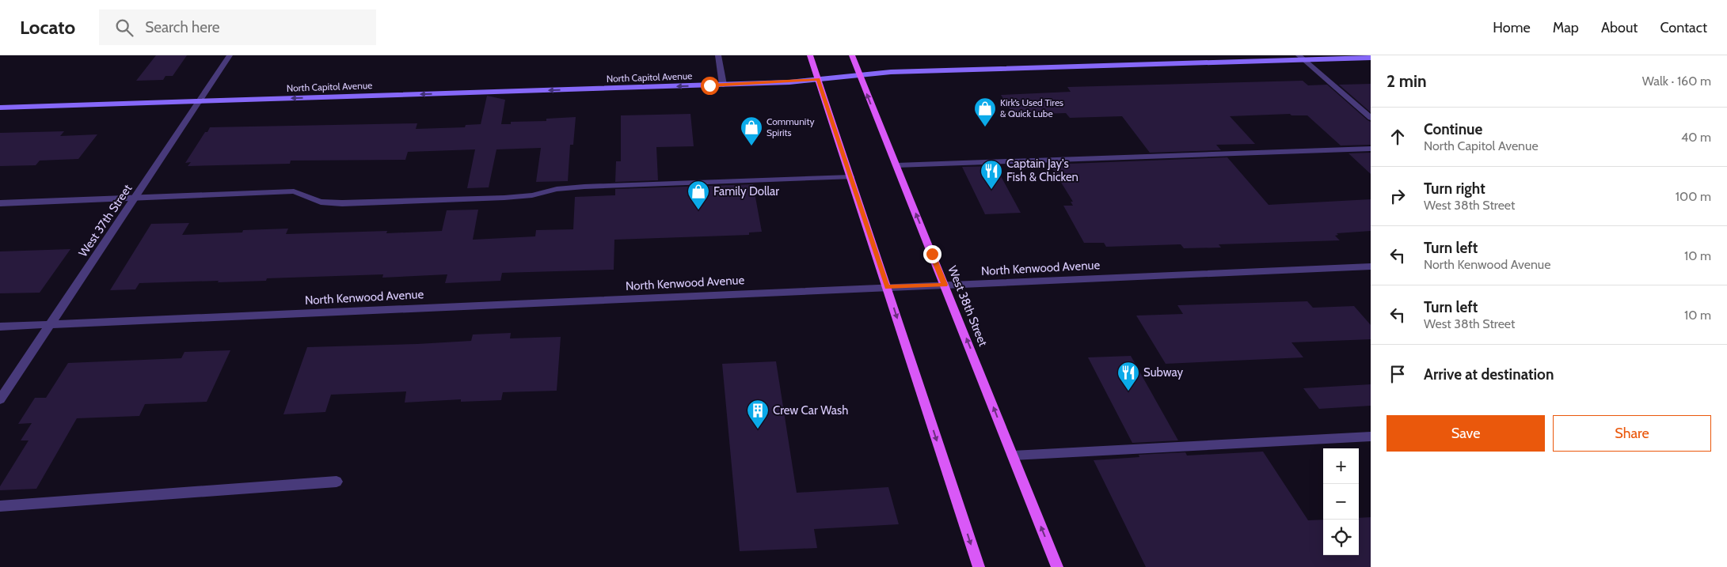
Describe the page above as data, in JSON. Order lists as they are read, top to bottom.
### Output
{
  "streets": {
    "main road": ["North Capitol Avenue", "West 38th Street"],
    "street": ["West 37th Street", "North Kenwood Avenue"]
  },
  "crossings": [
    ["North Capitol Avenue", "West 37th Street"],
    ["North Capitol Avenue", "West 38th Street"],
    ["West 37th Street", "North Kenwood Avenue"],
    ["North Kenwood Avenue", "West 38th Street"]
  ],
  "one_way": ["North Capitol Avenue"],
  "places": {
    "shop": ["Kirk’s Used Tires & Quick Lube", "Community Spirits", "Family Dollar"],
    "restaurant": ["Captain Jay's Fish & Chicken", "Subway"],
    "building": ["Crew Car Wash"]
  },
  "page": {
    "header": "Locato",
    "search": "Search here",
    "nav": [
      "Home",
      "Map",
      "About",
      "Contact"
    ],
    "heading": ["2 min", "Walk · 160 m"],
    "list": [
      ["Continue", "North Capitol Avenue", "40 m"],
      ["Turn right", "West 38th Street", "100 m"],
      ["Turn left", "North Kenwood Avenue", "10 m"],
      ["Turn left", "West 38th Street", "10 m"],
      "Arrive at destination"
    ],
    "buttons": ["Save", "Share"],
    "map_buttons": ["+", "−"]
  }
}
